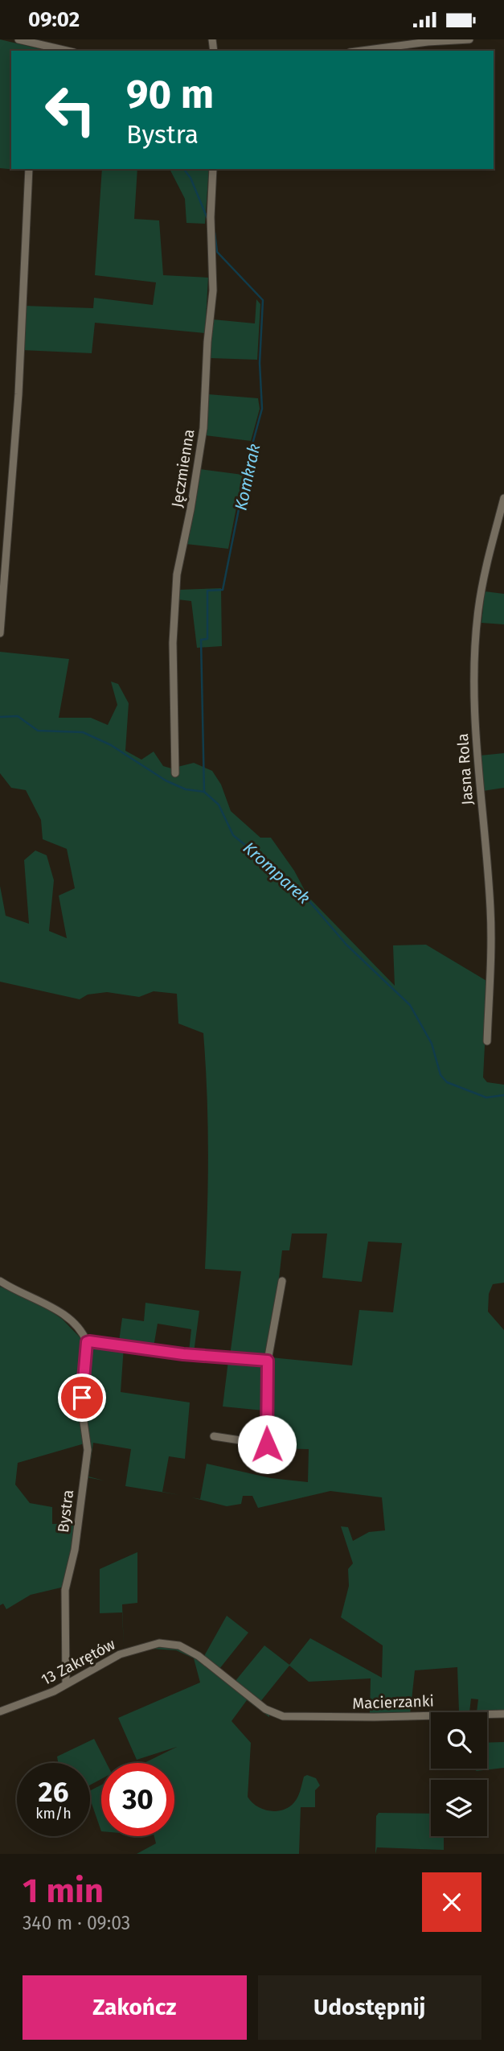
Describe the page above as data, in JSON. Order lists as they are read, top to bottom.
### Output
{
  "streets": {
    "street": [
      "Jęczmienna",
      "Jasna Rola",
      "Bystra",
      "13 Zakrętów",
      "Macierzanki"
    ]
  },
  "crossings": [
    ["Bystra", "13 Zakrętów"],
    ["13 Zakrętów", "Macierzanki"]
  ],
  "water": ["Komkrak", "Kromparek"],
  "page": {
    "status": "09:02",
    "turn": ["90 m", "Bystra"],
    "speed": "26 km/h",
    "limit": "30",
    "heading": ["1 min", "340 m · 09:03"],
    "buttons": ["Zakończ", "Udostępnij"]
  }
}
